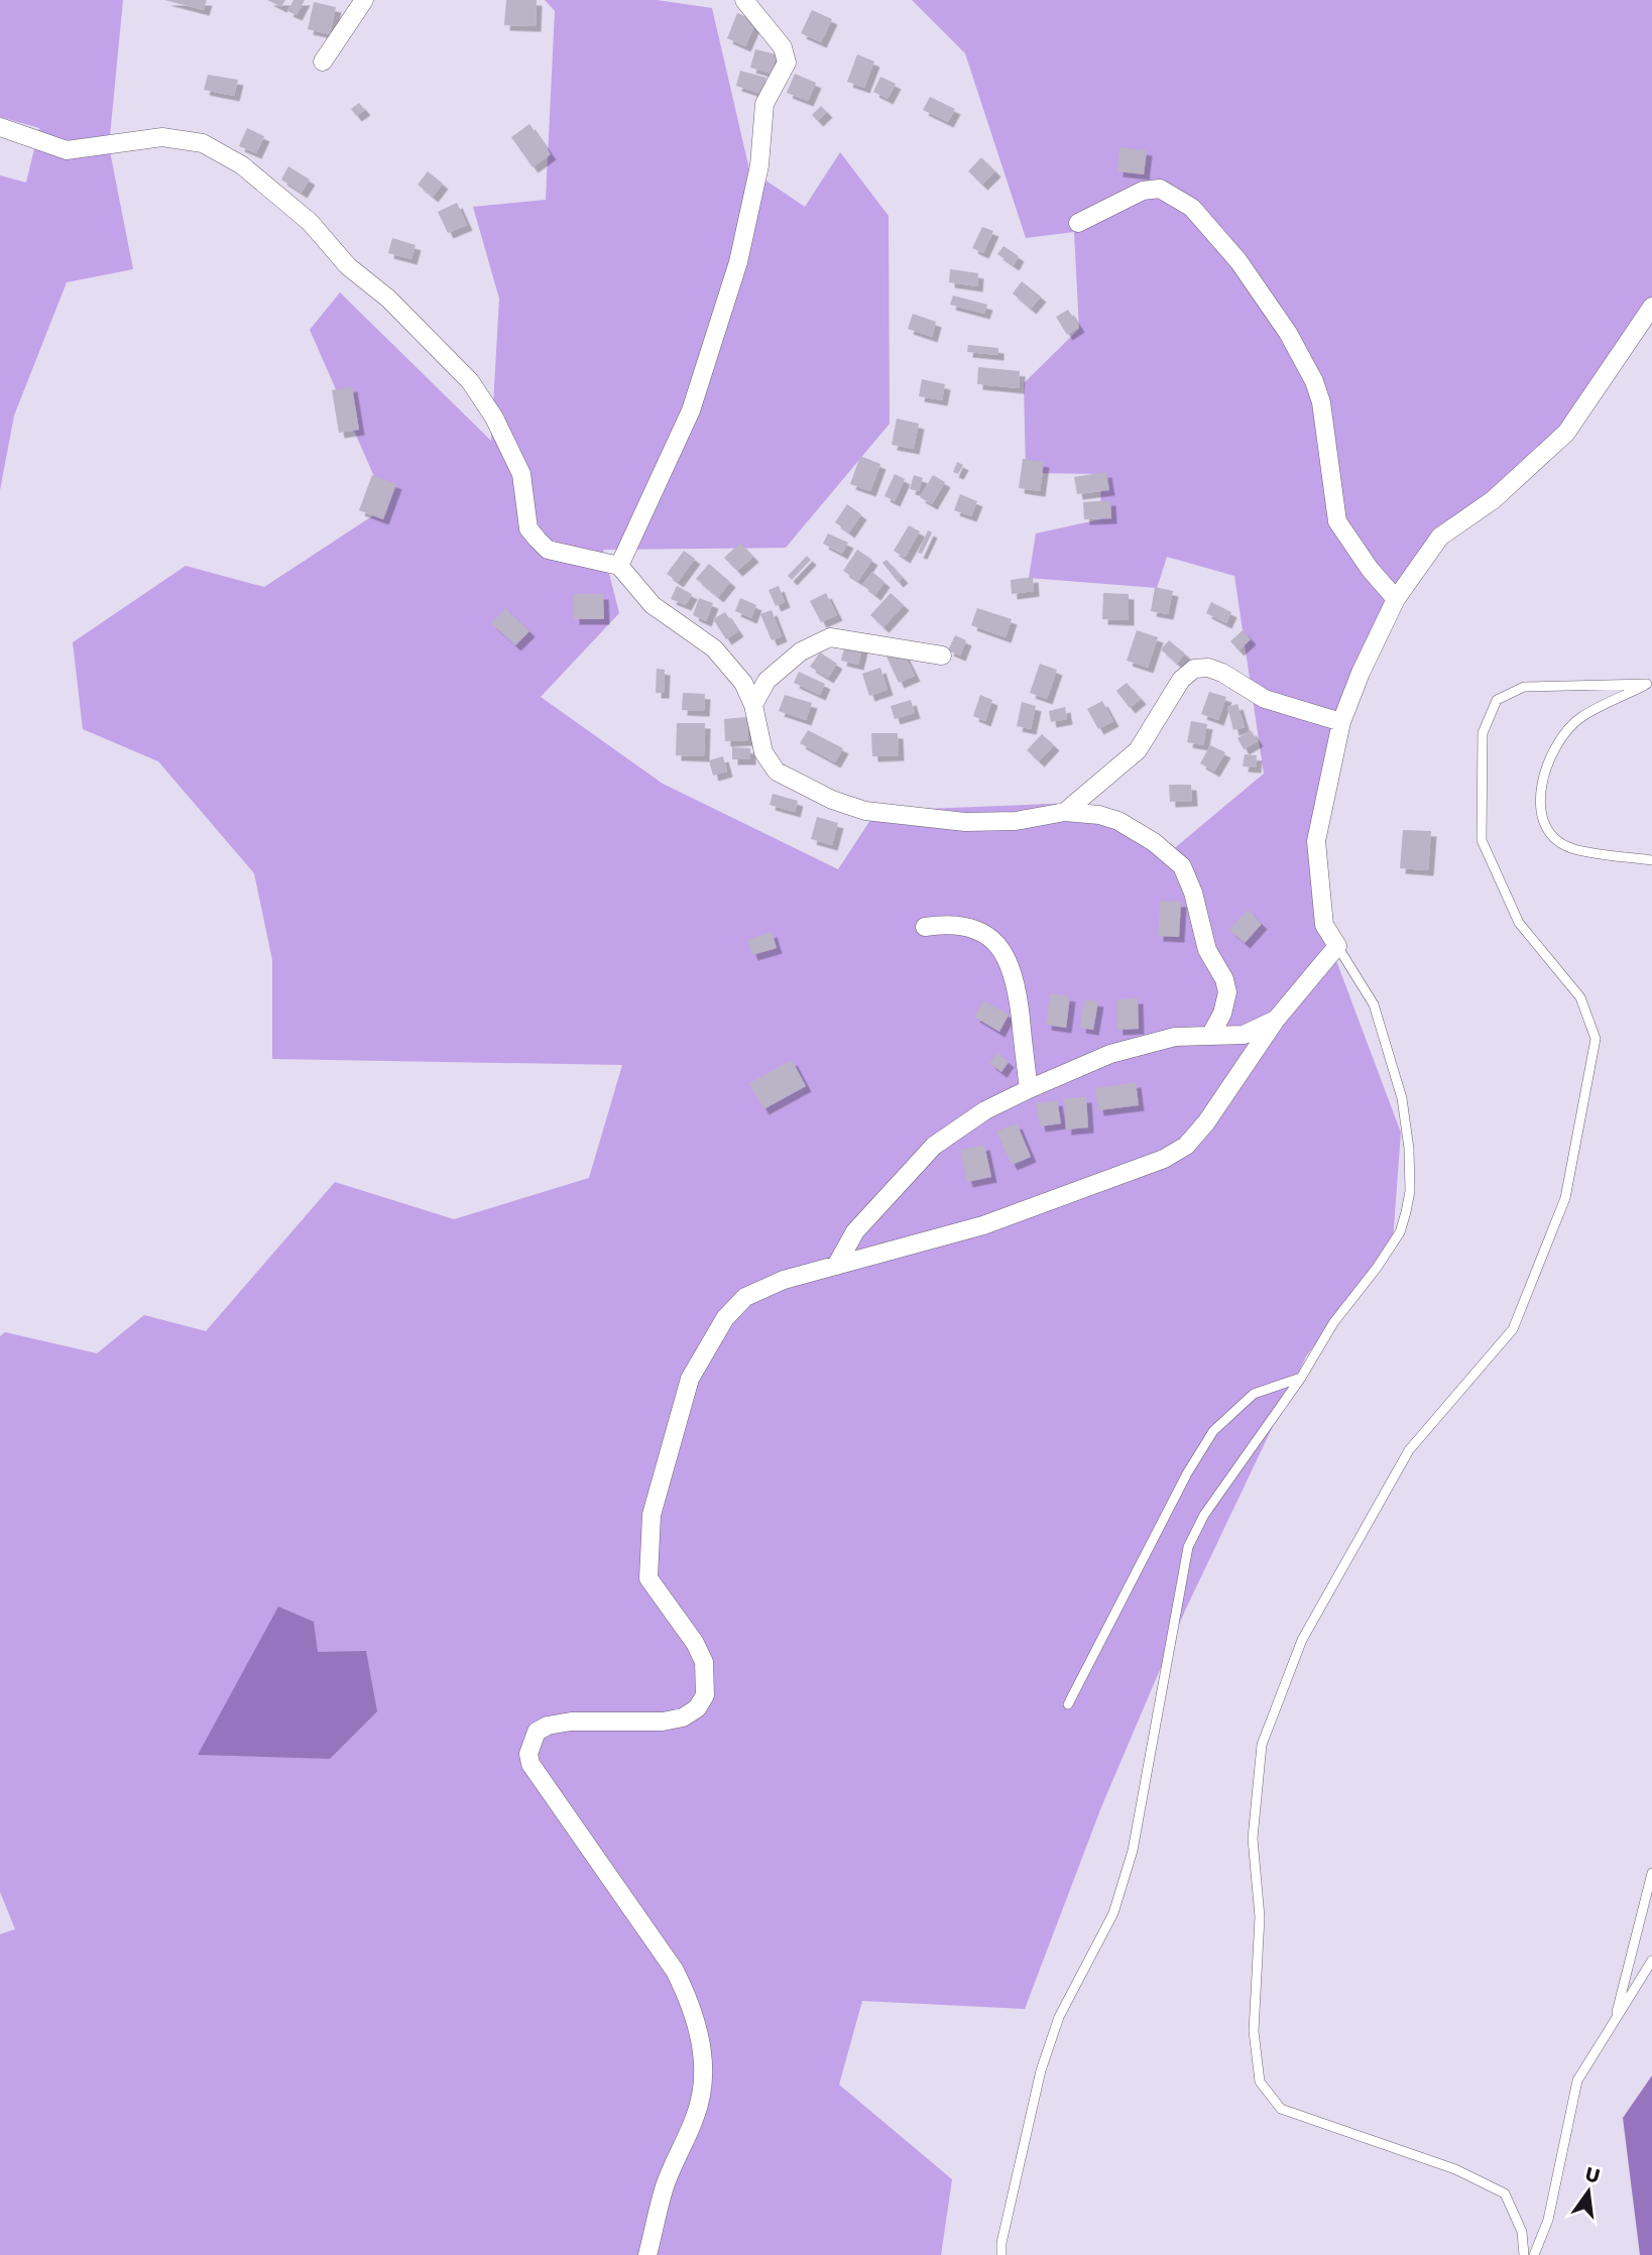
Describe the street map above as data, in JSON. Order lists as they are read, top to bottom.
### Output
{
  "north": "top"
}
